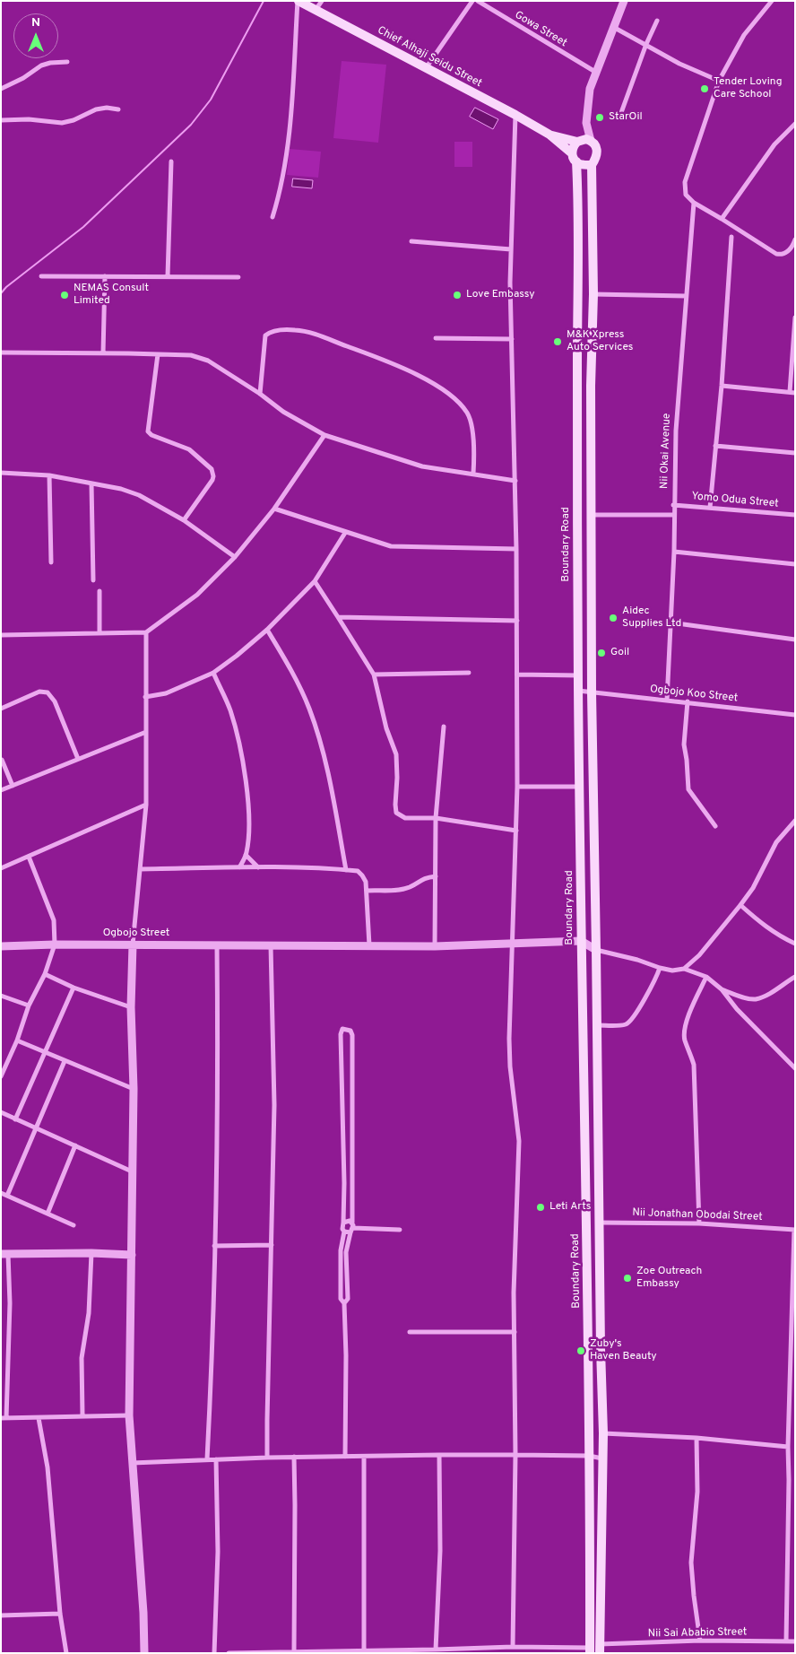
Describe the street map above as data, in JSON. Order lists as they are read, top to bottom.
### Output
{
  "streets": {
    "main road": ["Chief Alhaji Seidu Street", "Boundary Road"],
    "street": [
      "Gowa Street",
      "Nii Okai Avenue",
      "Yomo Odua Street",
      "Ogbojo Koo Street",
      "Ogbojo Street",
      "Nii Jonathan Obodai Street",
      "Nii Sai Ababio Street"
    ]
  },
  "crossings": [
    ["Chief Alhaji Seidu Street", "Boundary Road"],
    ["Nii Okai Avenue", "Yomo Odua Street"],
    ["Nii Okai Avenue", "Ogbojo Koo Street"],
    ["Boundary Road", "Ogbojo Koo Street"],
    ["Boundary Road", "Ogbojo Street"],
    ["Boundary Road", "Nii Jonathan Obodai Street"],
    ["Boundary Road", "Nii Sai Ababio Street"]
  ],
  "places": [
    "Tender Loving Care School",
    "StarOil",
    "NEMAS Consult Limited",
    "Love Embassy",
    "M&K Xpress Auto Services",
    "Aidec Supplies Ltd",
    "Goil",
    "Leti Arts",
    "Zoe Outreach Embassy",
    "Zuby's Haven Beauty"
  ],
  "north": "top"
}
